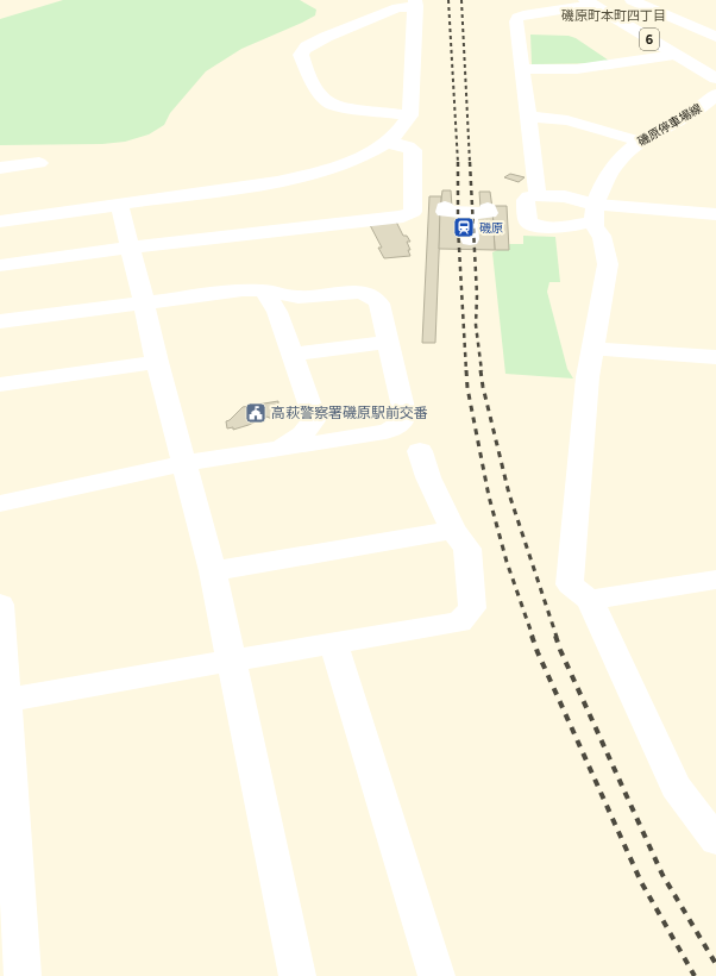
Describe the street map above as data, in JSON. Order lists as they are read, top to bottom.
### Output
{
  "streets": {
    "main road": ["6", "磯原停車場線"]
  },
  "districts": ["磯原町本町四丁目"],
  "places": {
    "station": ["磯原"],
    "public building": ["高萩警察署磯原駅前交番"]
  }
}
